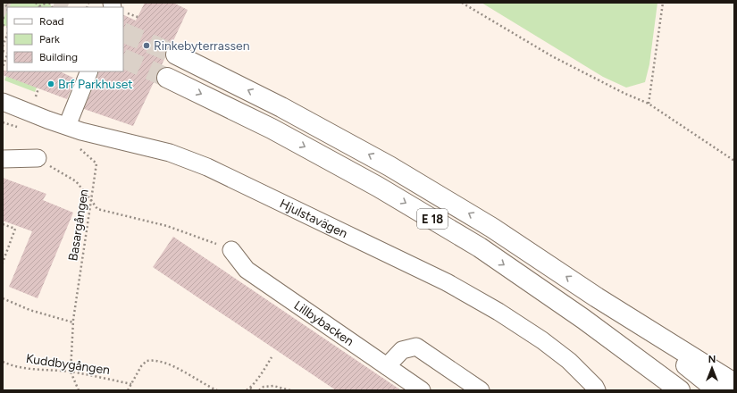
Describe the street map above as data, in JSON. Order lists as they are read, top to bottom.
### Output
{
  "streets": {
    "highway": ["E 18"],
    "street": ["Hjulstavägen", "Lillbybacken"],
    "path": ["Basargången", "Kuddbygången"]
  },
  "crossings": [
    ["Basargången", "Kuddbygången"]
  ],
  "places": ["Rinkebyterrassen", "Brf Parkhuset"],
  "legend": ["Road", "Park", "Building"],
  "north": "top"
}
